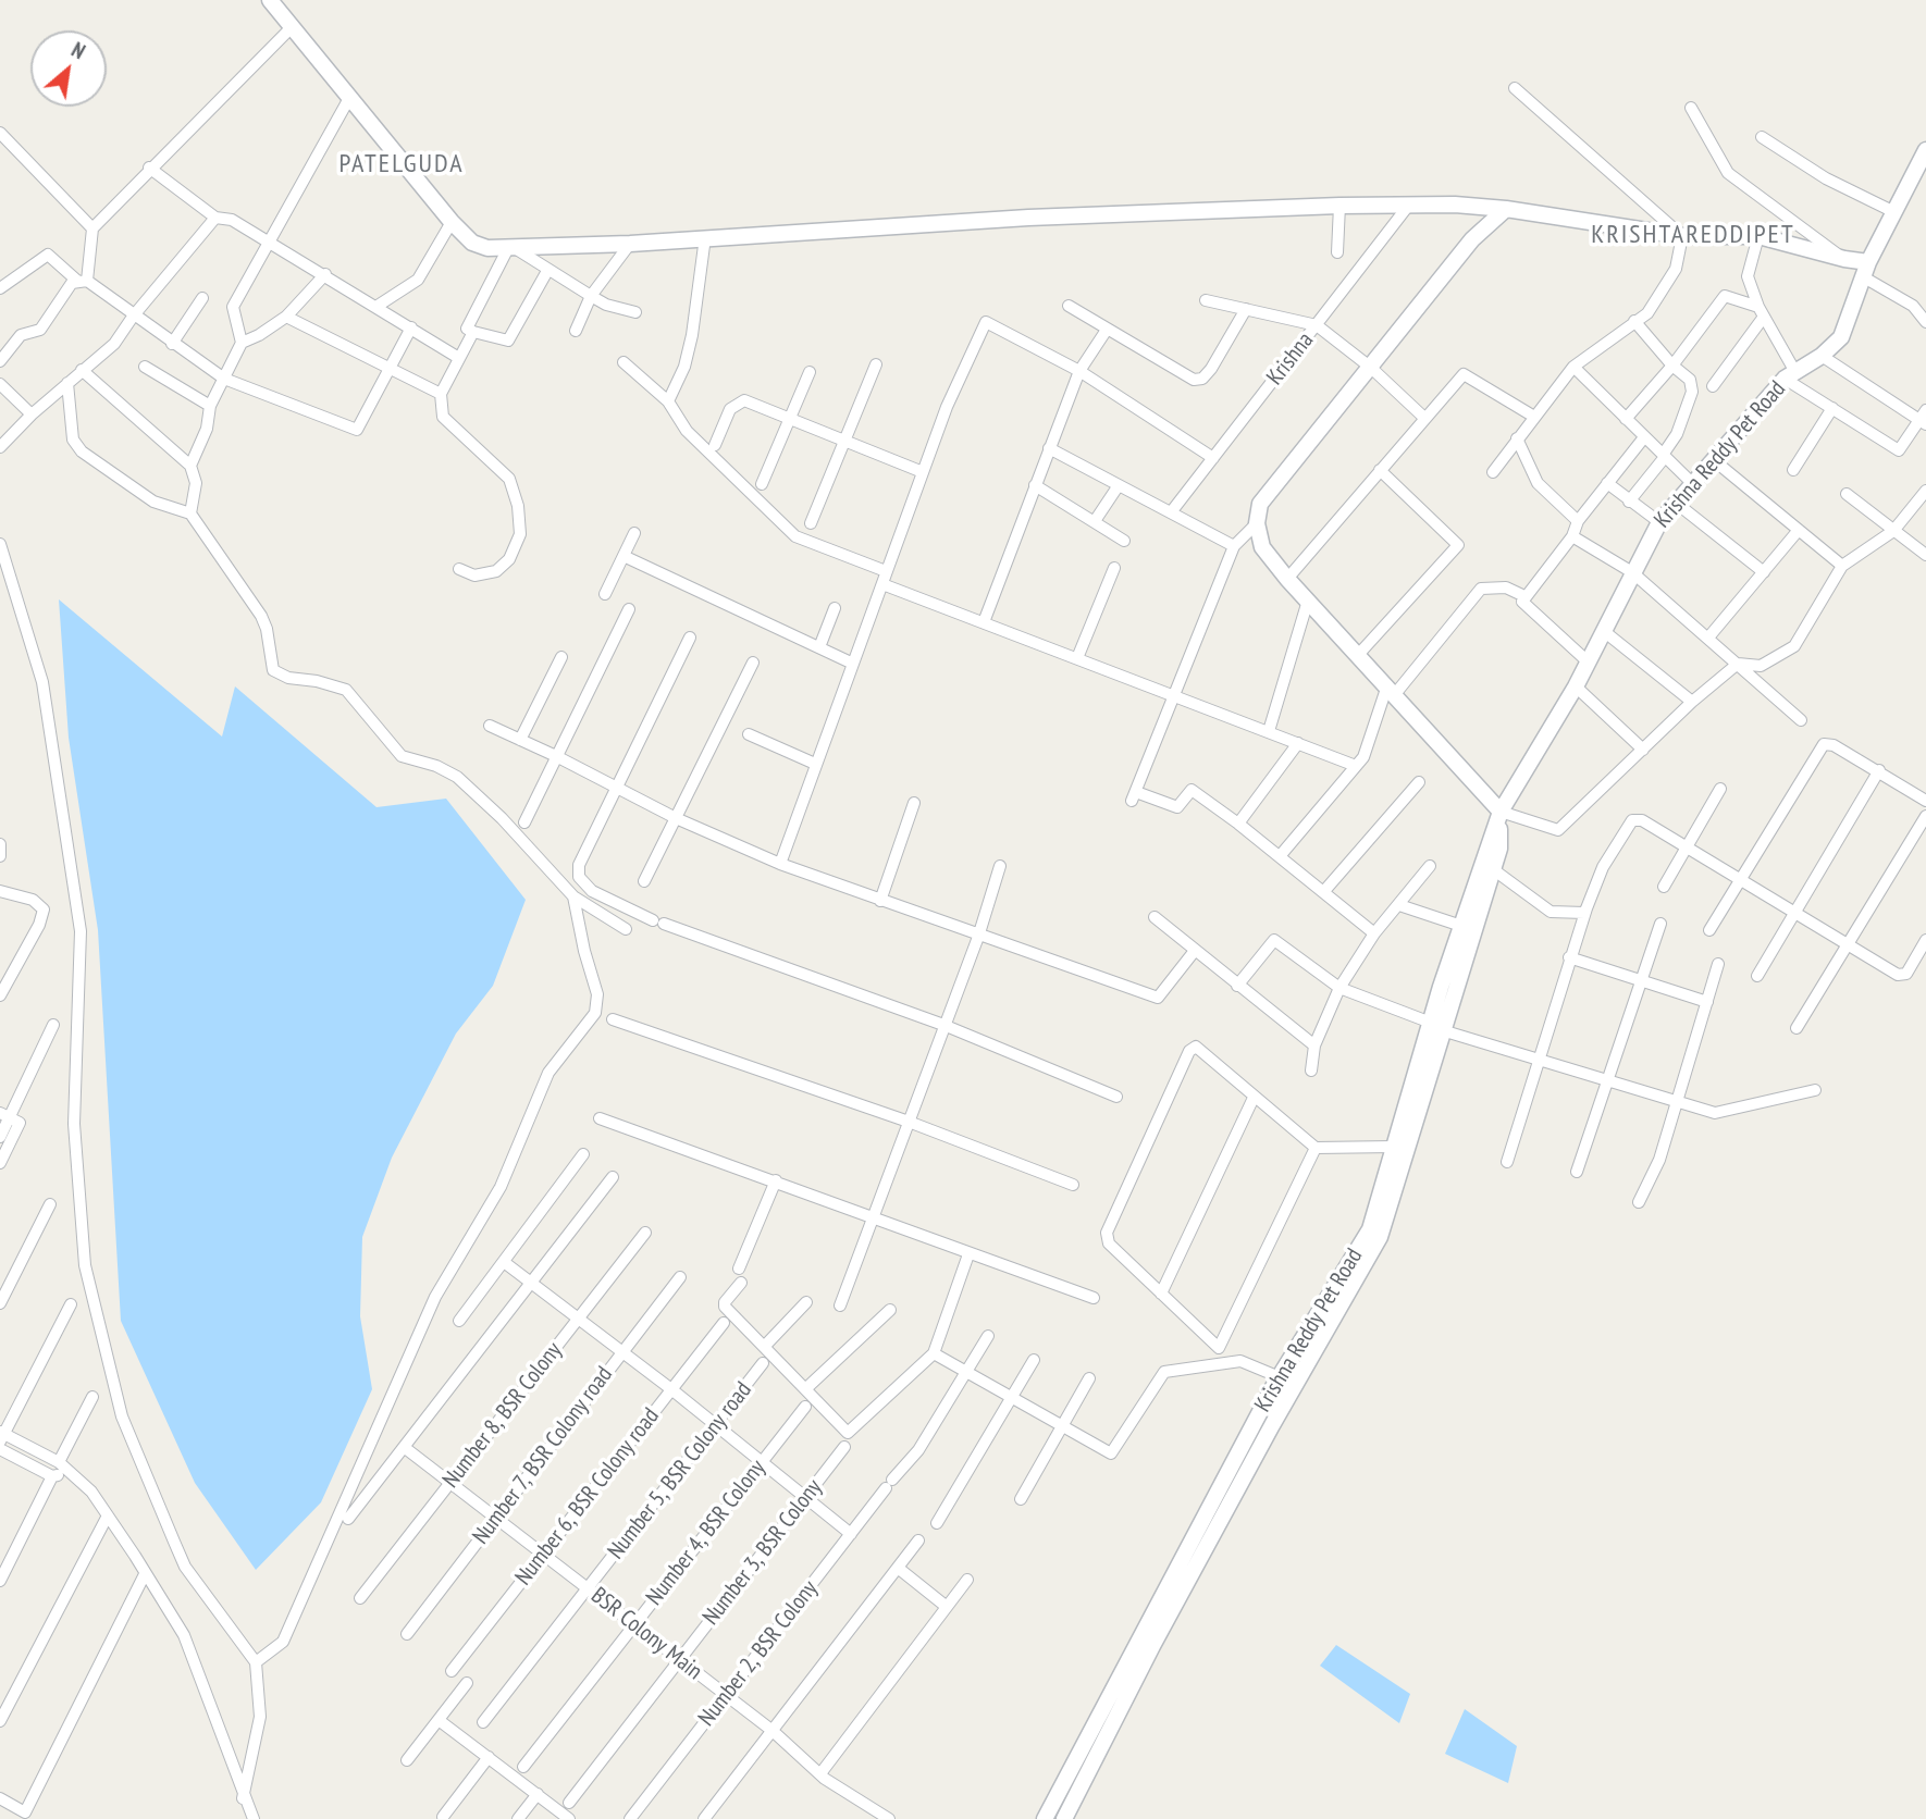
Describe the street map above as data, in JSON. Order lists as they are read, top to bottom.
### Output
{
  "streets": {
    "main road": ["Krishna Reddy Pet Road"],
    "street": [
      "Krishna",
      "Number 8, BSR Colony",
      "Number 7, BSR Colony road",
      "Number 5, BSR Colony road",
      "Number 6, BSR Colony road",
      "Number 4, BSR Colony",
      "Number 3, BSR Colony",
      "BSR Colony Main",
      "Number 2, BSR Colony"
    ]
  },
  "crossings": [
    ["Number 8, BSR Colony", "BSR Colony Main"],
    ["Number 7, BSR Colony road", "BSR Colony Main"],
    ["Number 5, BSR Colony road", "BSR Colony Main"],
    ["Number 6, BSR Colony road", "BSR Colony Main"],
    ["Number 4, BSR Colony", "BSR Colony Main"],
    ["Number 3, BSR Colony", "BSR Colony Main"],
    ["BSR Colony Main", "Number 2, BSR Colony"]
  ],
  "districts": ["PATELGUDA", "KRISHTAREDDIPET"],
  "north": "top right"
}
